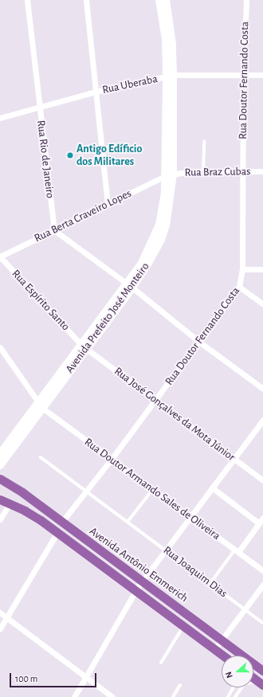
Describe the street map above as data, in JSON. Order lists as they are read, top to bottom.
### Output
{
  "streets": {
    "main road": ["Avenida Prefeito José Monteiro", "Avenida Antônio Emmerich"],
    "street": [
      "Rua Doutor Fernando Costa",
      "Rua Uberaba",
      "Rua Rio de Janeiro",
      "Rua Braz Cubas",
      "Rua Berta Craveiro Lopes",
      "Rua Espírito Santo",
      "Rua José Gonçalves da Mota Júnior",
      "Rua Doutor Armando Sales de Oliveira"
    ],
    "lane": ["Rua Joaquim Dias"]
  },
  "crossings": [
    ["Rua Doutor Fernando Costa", "Rua Uberaba"],
    ["Rua Doutor Fernando Costa", "Rua Braz Cubas"],
    ["Rua Doutor Fernando Costa", "Rua José Gonçalves da Mota Júnior"],
    ["Rua Doutor Fernando Costa", "Rua Doutor Armando Sales de Oliveira"],
    ["Rua Doutor Fernando Costa", "Avenida Antônio Emmerich"],
    ["Rua Doutor Fernando Costa", "Rua Joaquim Dias"],
    ["Rua Uberaba", "Rua Rio de Janeiro"],
    ["Rua Uberaba", "Avenida Prefeito José Monteiro"],
    ["Rua Rio de Janeiro", "Rua Berta Craveiro Lopes"],
    ["Rua Braz Cubas", "Rua Berta Craveiro Lopes"],
    ["Rua Braz Cubas", "Avenida Prefeito José Monteiro"],
    ["Rua Berta Craveiro Lopes", "Rua Espírito Santo"],
    ["Rua Berta Craveiro Lopes", "Avenida Prefeito José Monteiro"],
    ["Rua Espírito Santo", "Avenida Prefeito José Monteiro"],
    ["Rua Espírito Santo", "Rua José Gonçalves da Mota Júnior"],
    ["Avenida Prefeito José Monteiro", "Rua José Gonçalves da Mota Júnior"],
    ["Avenida Prefeito José Monteiro", "Rua Doutor Armando Sales de Oliveira"]
  ],
  "places": ["Antigo Edíficio dos Militares"],
  "scale_bar": "100 m",
  "north": "left"
}
